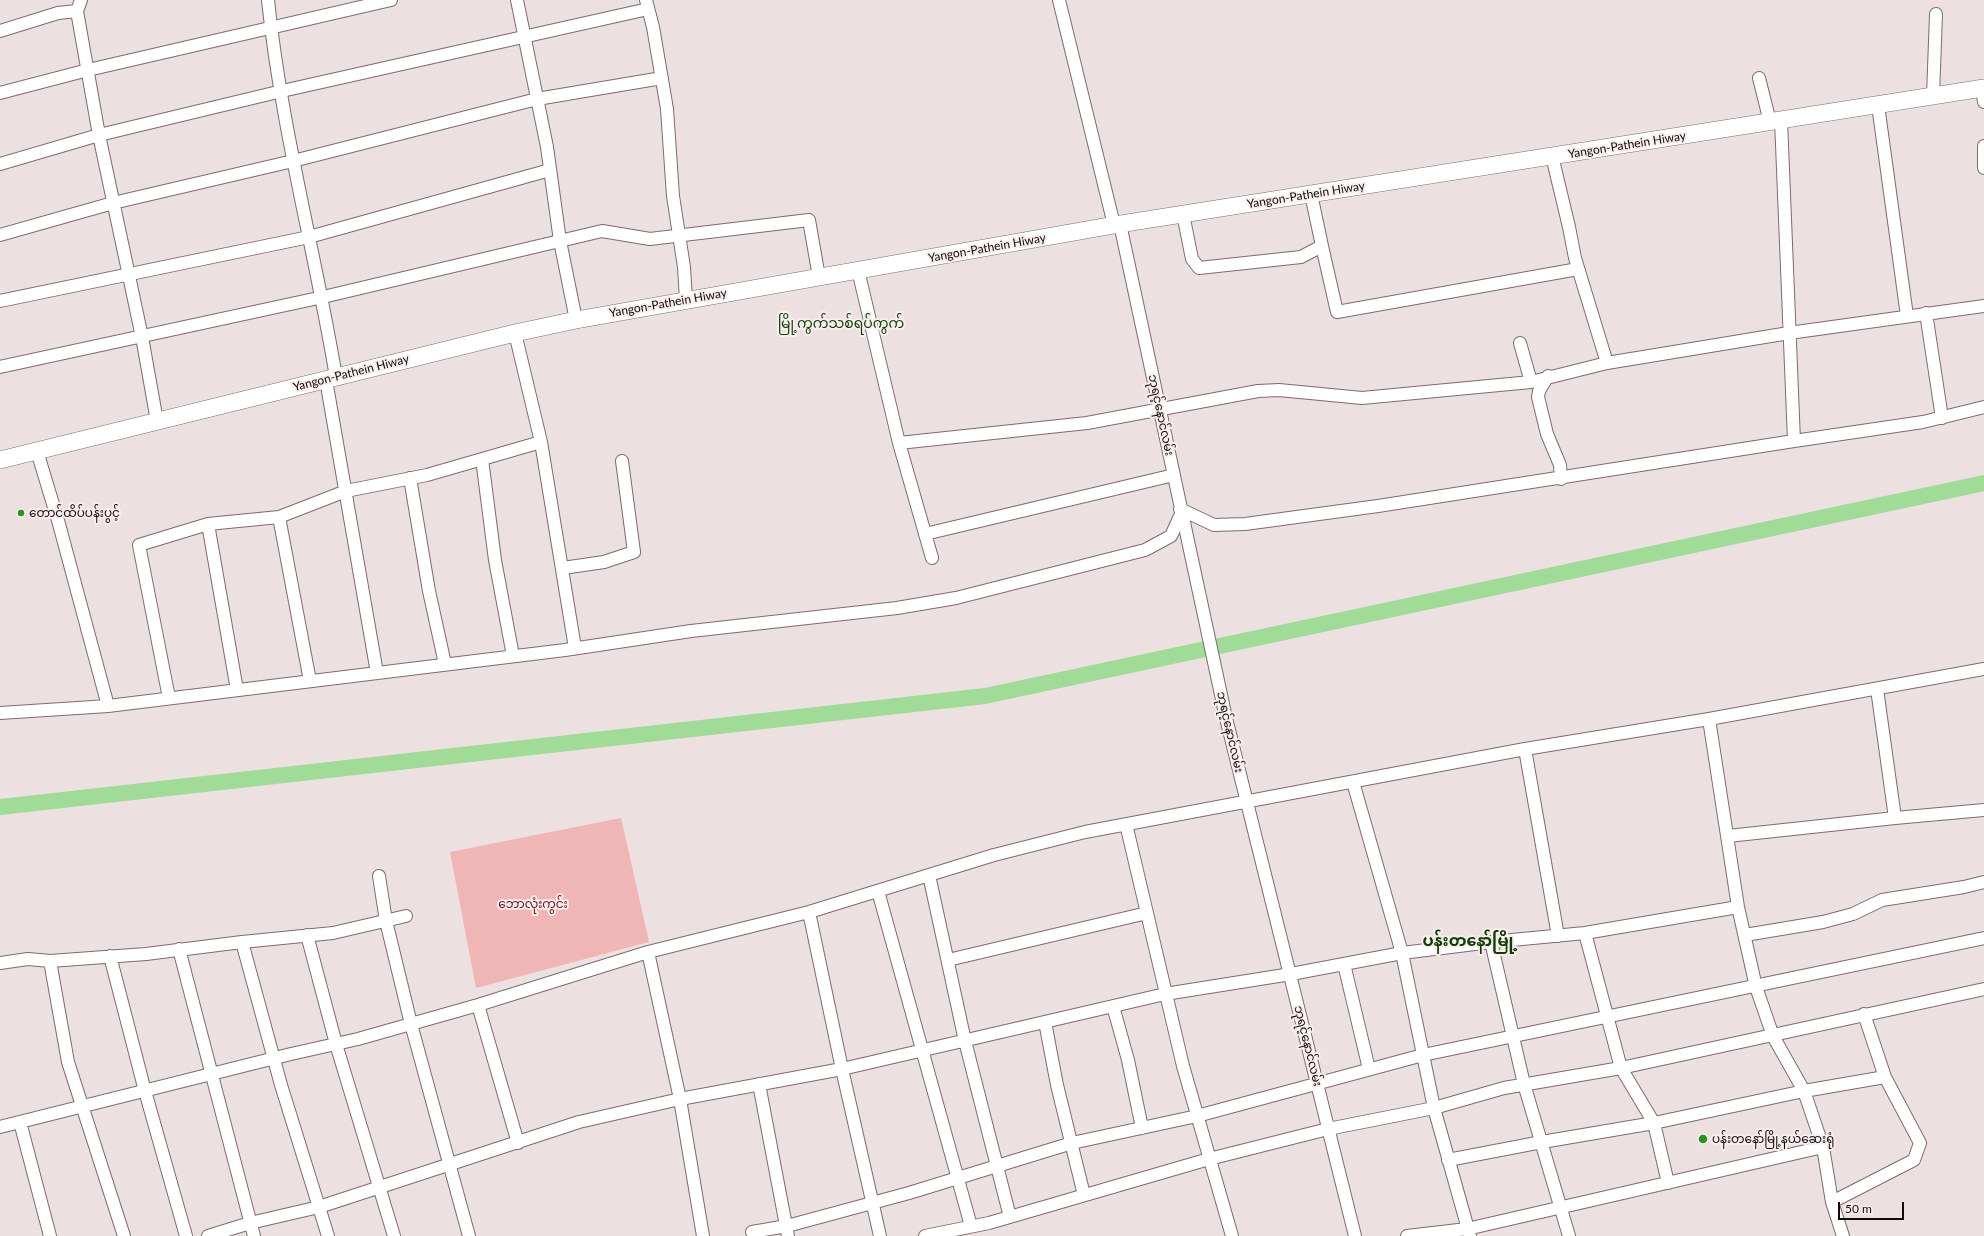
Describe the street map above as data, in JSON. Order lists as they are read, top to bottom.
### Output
{
  "streets": {
    "highway": ["Yangon-Pathein Hiway"],
    "street": ["ဘုရင့်နောင်လမ်း"]
  },
  "crossings": [
    ["Yangon-Pathein Hiway", "ဘုရင့်နောင်လမ်း"]
  ],
  "districts": ["မြို့ကွက်သစ်ရပ်ကွက်", "ပန်းတနော်မြို့"],
  "parks": ["ဘောလုံးကွင်း"],
  "places": ["တောင်ထိပ်ပန်းပွင့်", "ပန်းတနော်မြို့နယ်ဆေးရုံ"],
  "scale_bar": "50 m"
}
